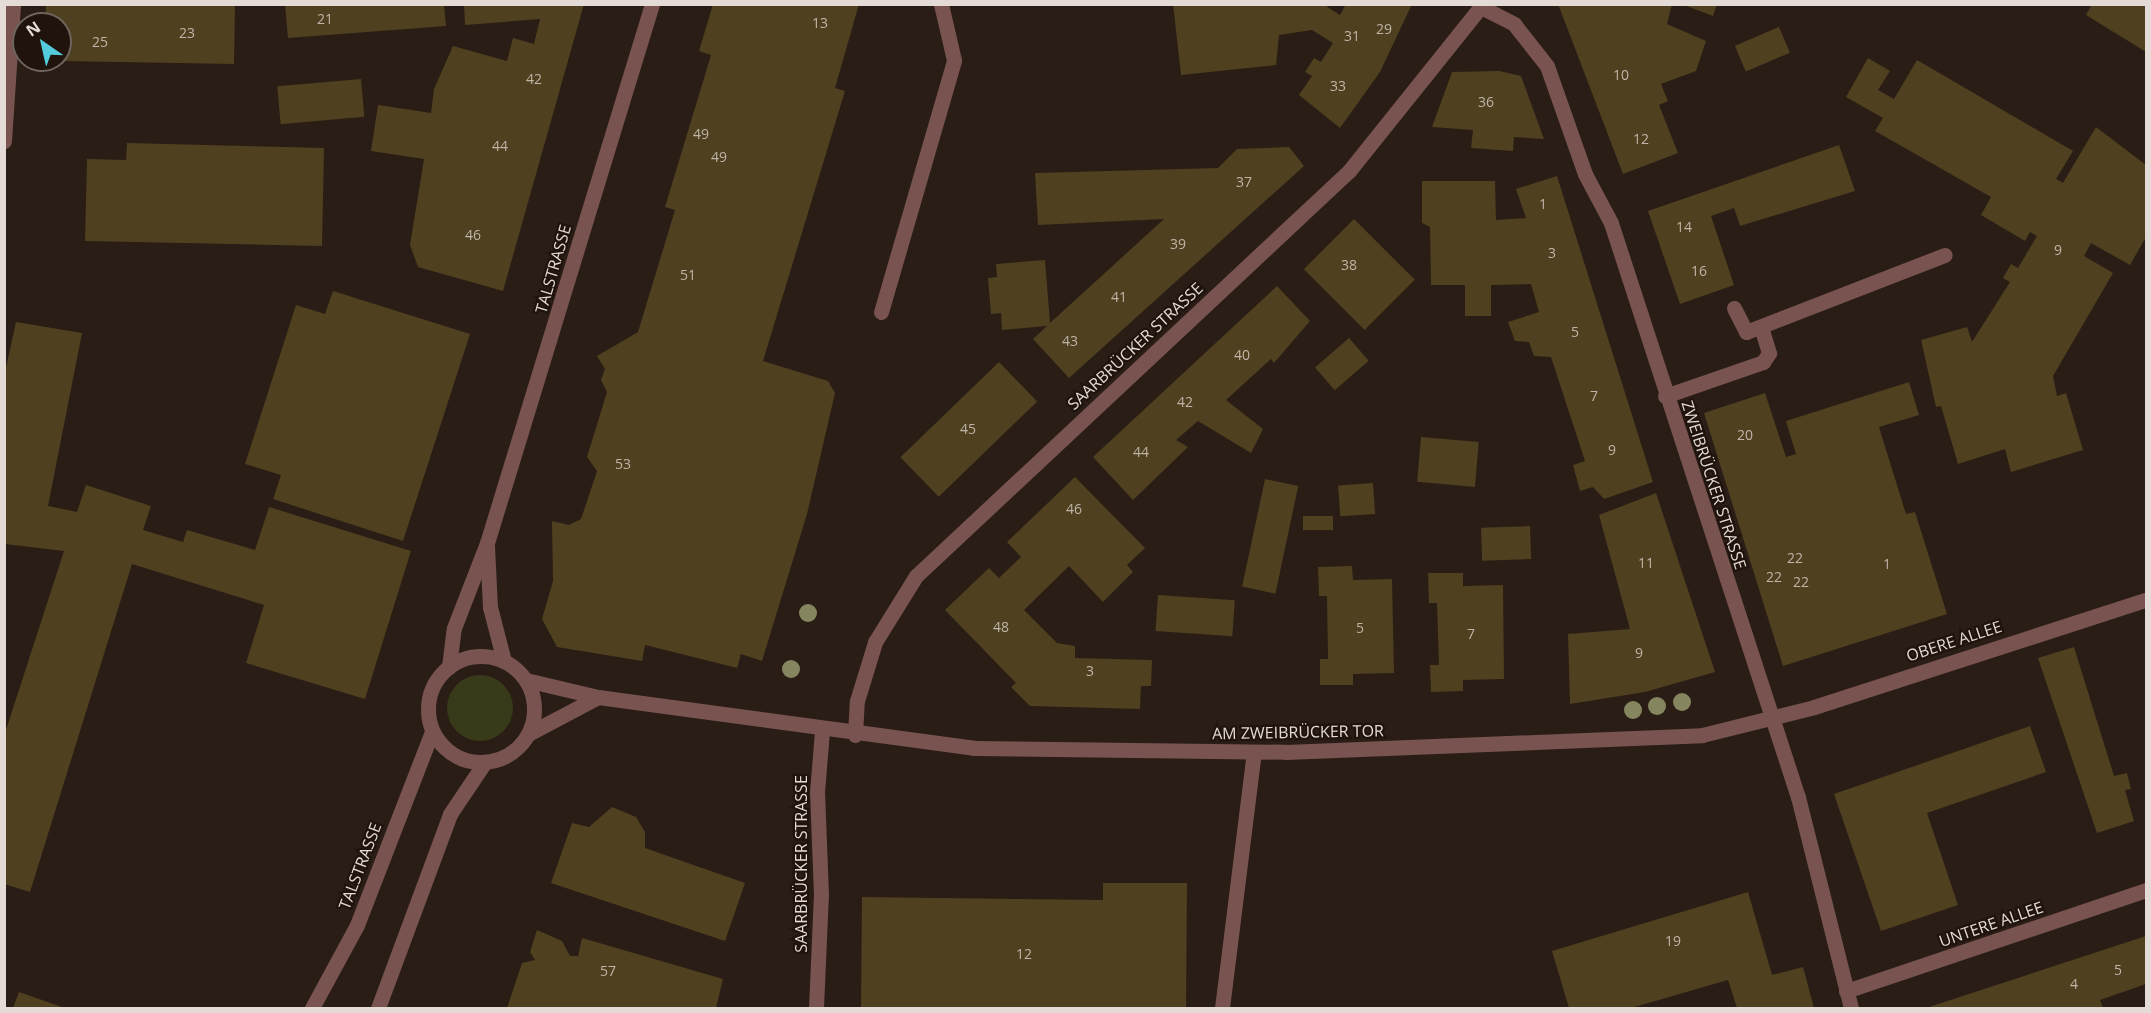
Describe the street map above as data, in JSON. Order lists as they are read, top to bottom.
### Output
{
  "streets": {
    "street": [
      "TALSTRASSE",
      "SAARBRÜCKER STRASSE",
      "ZWEIBRÜCKER STRASSE",
      "OBERE ALLEE",
      "AM ZWEIBRÜCKER TOR",
      "UNTERE ALLEE"
    ]
  },
  "crossings": [
    ["SAARBRÜCKER STRASSE", "ZWEIBRÜCKER STRASSE"],
    ["SAARBRÜCKER STRASSE", "AM ZWEIBRÜCKER TOR"],
    ["ZWEIBRÜCKER STRASSE", "OBERE ALLEE"],
    ["ZWEIBRÜCKER STRASSE", "AM ZWEIBRÜCKER TOR"],
    ["ZWEIBRÜCKER STRASSE", "UNTERE ALLEE"],
    ["OBERE ALLEE", "AM ZWEIBRÜCKER TOR"]
  ],
  "house_numbers": [
    "21",
    "13",
    "29",
    "23",
    "31",
    "25",
    "10",
    "42",
    "33",
    "36",
    "49",
    "12",
    "44",
    "49",
    "37",
    "1",
    "14",
    "46",
    "39",
    "9",
    "3",
    "38",
    "16",
    "51",
    "41",
    "5",
    "43",
    "40",
    "7",
    "42",
    "45",
    "20",
    "9",
    "44",
    "53",
    "46",
    "22",
    "11",
    "1",
    "22",
    "22",
    "48",
    "5",
    "7",
    "9",
    "3",
    "19",
    "12",
    "5",
    "57",
    "4"
  ],
  "north": "top left"
}
